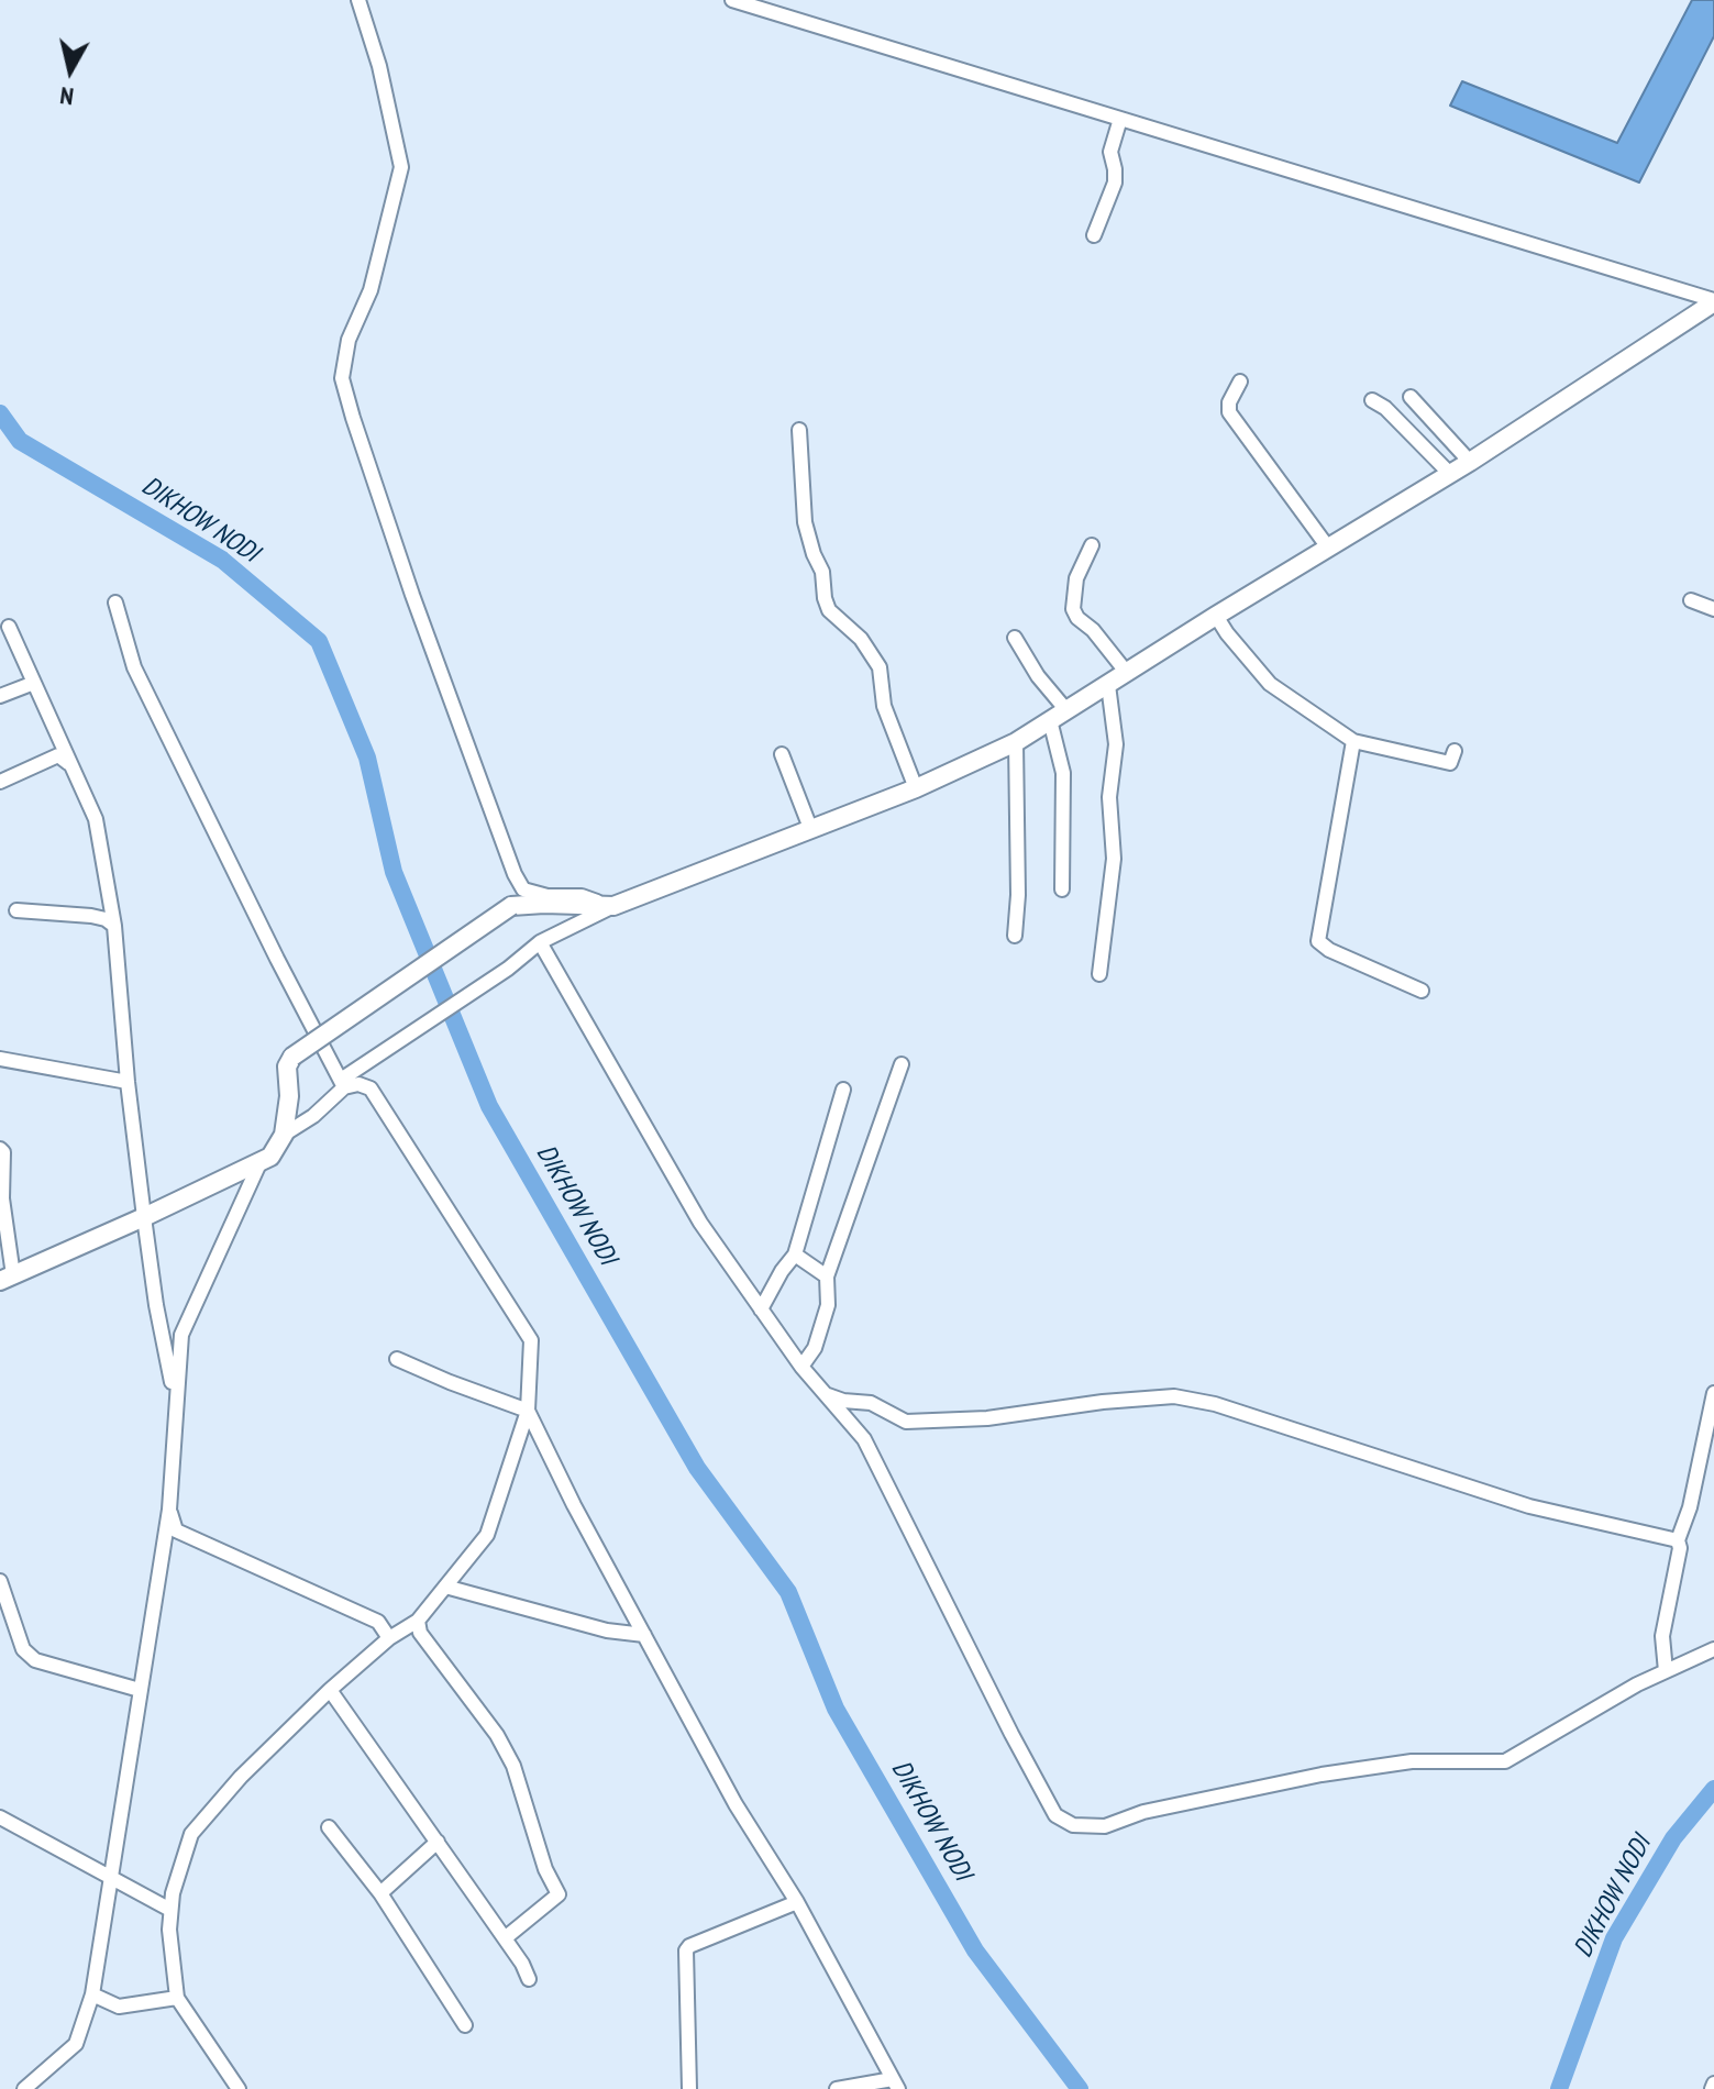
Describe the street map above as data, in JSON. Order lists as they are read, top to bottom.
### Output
{
  "water": ["DIKHOW NODI"],
  "north": "bottom"
}
